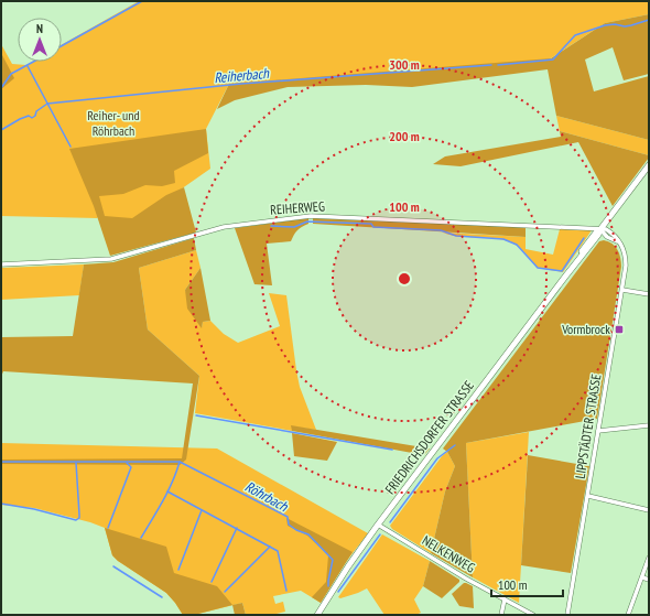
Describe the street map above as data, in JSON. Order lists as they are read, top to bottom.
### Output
{
  "streets": {
    "main road": ["FRIEDRICHSDORFER STRASSE"],
    "street": ["REIHERWEG", "LIPPSTÄDTER STRASSE", "NELKENWEG"]
  },
  "crossings": [
    ["REIHERWEG", "LIPPSTÄDTER STRASSE"],
    ["REIHERWEG", "FRIEDRICHSDORFER STRASSE"],
    ["LIPPSTÄDTER STRASSE", "FRIEDRICHSDORFER STRASSE"],
    ["FRIEDRICHSDORFER STRASSE", "NELKENWEG"]
  ],
  "water": ["Reiherbach", "Röhrbach"],
  "parks": ["Reiher- und Röhrbach"],
  "places": {
    "transit": ["Vormbrock"]
  },
  "scale_bar": "100 m",
  "north": "top",
  "rings": ["300 m", "200 m", "100 m"]
}
